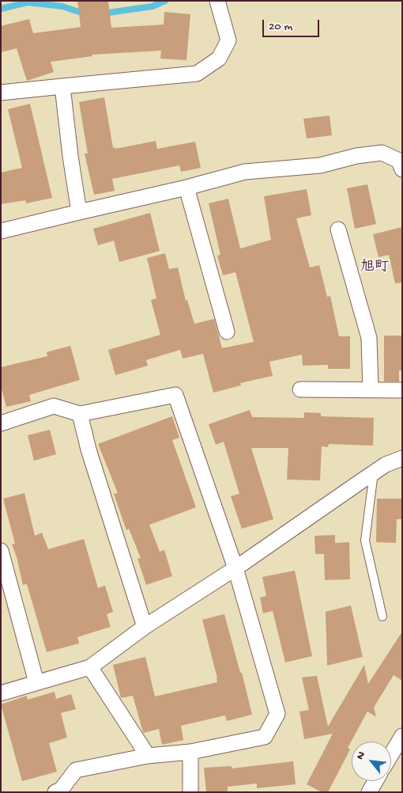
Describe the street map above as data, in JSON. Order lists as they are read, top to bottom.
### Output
{
  "districts": ["旭町"],
  "scale_bar": "20 m",
  "north": "top left"
}
